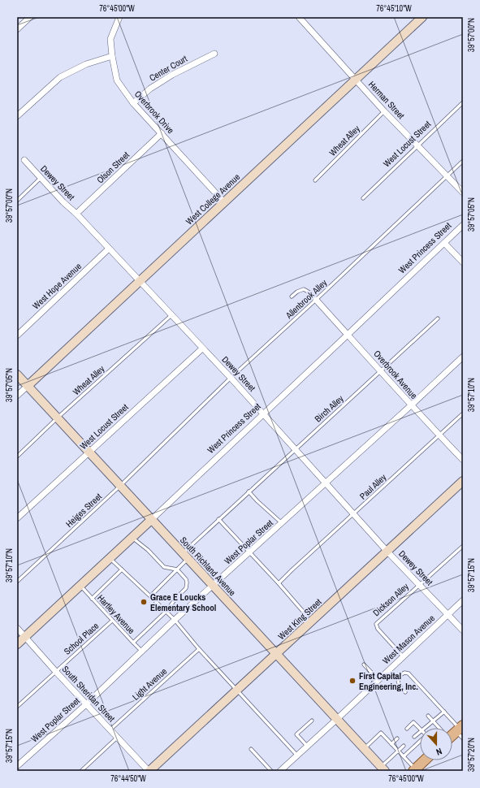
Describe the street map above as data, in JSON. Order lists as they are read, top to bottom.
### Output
{
  "streets": {
    "street": [
      "Center Court",
      "Herman Street",
      "Overbrook Drive",
      "West Locust Street",
      "Olson Street",
      "Dewey Street",
      "West College Avenue",
      "West Princess Street",
      "West Hope Avenue",
      "Overbrook Avenue",
      "West Poplar Street",
      "South Richland Avenue",
      "West King Street",
      "West Mason Avenue",
      "South Sheridan Street"
    ],
    "lane": [
      "Wheat Alley",
      "Allenbrook Alley",
      "Birch Alley",
      "Paul Alley",
      "Heiges Street",
      "Dickson Alley",
      "Hartley Avenue",
      "School Place",
      "Light Avenue"
    ]
  },
  "crossings": [
    ["Center Court", "Overbrook Drive"],
    ["Herman Street", "Wheat Alley"],
    ["Herman Street", "West Locust Street"],
    ["Herman Street", "West College Avenue"],
    ["Herman Street", "Allenbrook Alley"],
    ["Overbrook Drive", "Olson Street"],
    ["Overbrook Drive", "West College Avenue"],
    ["Wheat Alley", "Dewey Street"],
    ["Wheat Alley", "South Richland Avenue"],
    ["West Locust Street", "Dewey Street"],
    ["West Locust Street", "South Richland Avenue"],
    ["Olson Street", "Dewey Street"],
    ["Dewey Street", "West College Avenue"],
    ["Dewey Street", "West Princess Street"],
    ["Dewey Street", "West Hope Avenue"],
    ["Dewey Street", "Allenbrook Alley"],
    ["Dewey Street", "Birch Alley"],
    ["Dewey Street", "Paul Alley"],
    ["Dewey Street", "West Poplar Street"],
    ["Dewey Street", "Dickson Alley"],
    ["Dewey Street", "West King Street"],
    ["Dewey Street", "West Mason Avenue"],
    ["West College Avenue", "South Richland Avenue"],
    ["West Princess Street", "Overbrook Avenue"],
    ["West Princess Street", "South Richland Avenue"],
    ["West Princess Street", "Hartley Avenue"],
    ["West Princess Street", "South Sheridan Street"],
    ["Allenbrook Alley", "Overbrook Avenue"],
    ["Allenbrook Alley", "Heiges Street"],
    ["Overbrook Avenue", "Birch Alley"],
    ["Overbrook Avenue", "Paul Alley"],
    ["Overbrook Avenue", "West Poplar Street"],
    ["Heiges Street", "South Richland Avenue"],
    ["West Poplar Street", "South Richland Avenue"],
    ["West Poplar Street", "Hartley Avenue"],
    ["West Poplar Street", "South Sheridan Street"],
    ["South Richland Avenue", "West King Street"],
    ["South Richland Avenue", "West Mason Avenue"],
    ["Dickson Alley", "West Mason Avenue"],
    ["Hartley Avenue", "School Place"],
    ["West King Street", "South Sheridan Street"],
    ["School Place", "South Sheridan Street"],
    ["Light Avenue", "South Sheridan Street"]
  ],
  "places": ["Grace E Loucks Elementary School", "First Capital Engineering, Inc."],
  "north": "bottom",
  "coordinates": [
    "76°45'00\"W",
    "76°45'10\"W",
    "39°57'00\"N",
    "39°57'05\"N",
    "39°57'10\"N",
    "39°57'15\"N",
    "39°57'20\"N",
    "76°44'50\"W"
  ]
}
